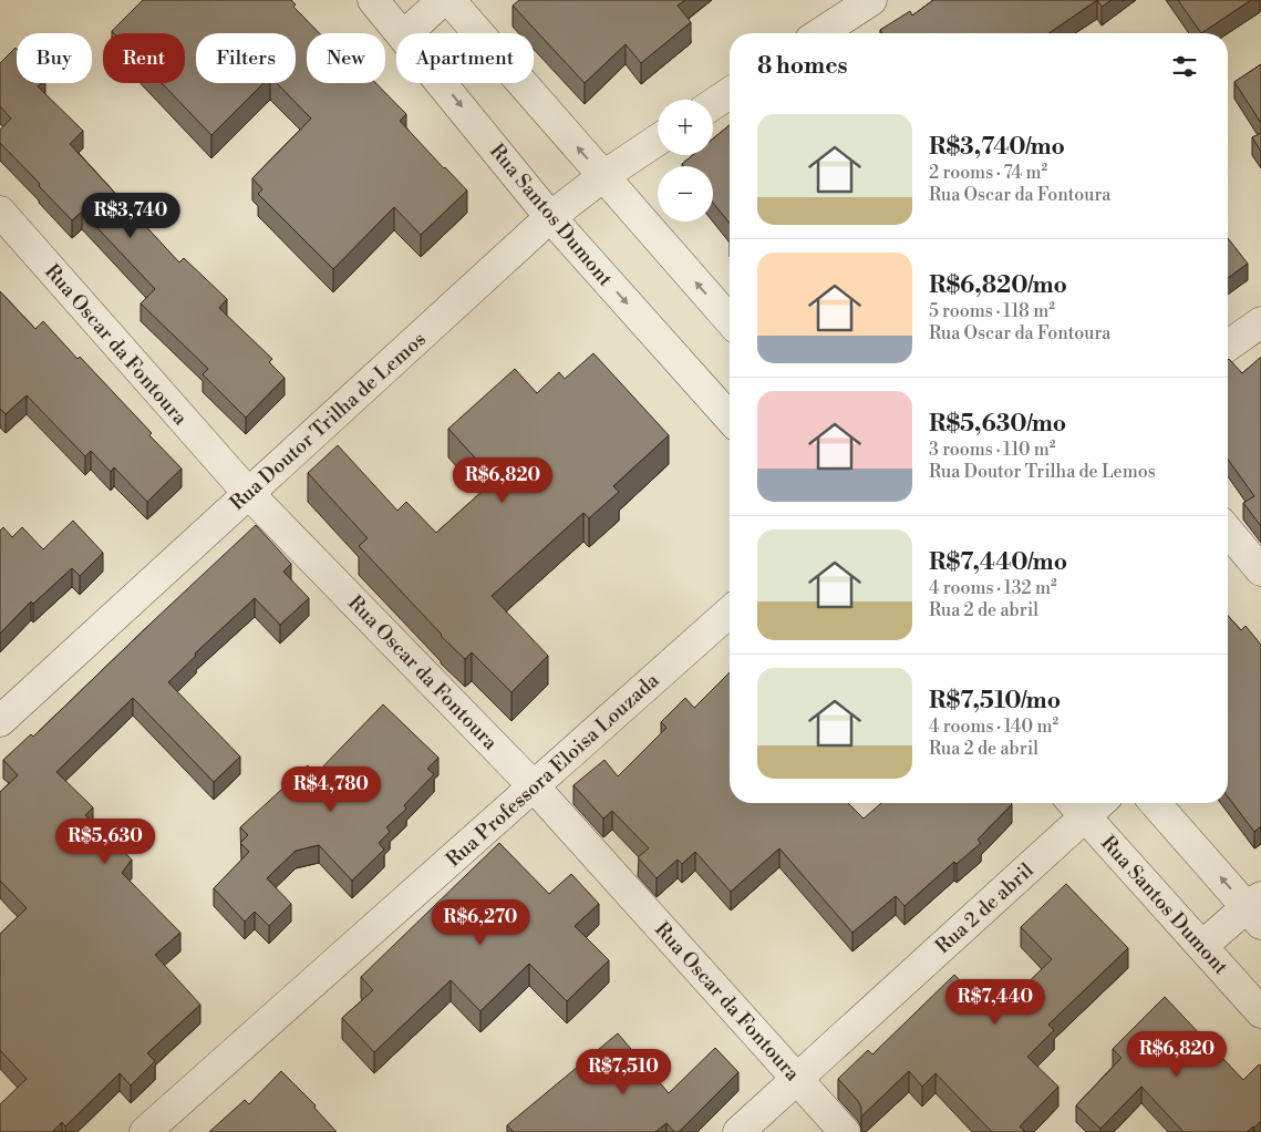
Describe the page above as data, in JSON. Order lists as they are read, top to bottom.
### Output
{
  "streets": {
    "street": [
      "Rua Santos Dumont",
      "Rua Oscar da Fontoura",
      "Rua Doutor Trilha de Lemos",
      "Rua Professora Eloisa Louzada",
      "Rua 2 de abril"
    ]
  },
  "crossings": [
    ["Rua Santos Dumont", "Rua Doutor Trilha de Lemos"],
    ["Rua Santos Dumont", "Rua 2 de abril"],
    ["Rua Oscar da Fontoura", "Rua Doutor Trilha de Lemos"],
    ["Rua Oscar da Fontoura", "Rua Professora Eloisa Louzada"],
    ["Rua Oscar da Fontoura", "Rua 2 de abril"]
  ],
  "page": {
    "chip": [
      "Buy",
      "Rent",
      "Filters",
      "New",
      "Apartment"
    ],
    "heading": "8 homes",
    "map_buttons": ["+", "−"],
    "list": [
      {
        "name": "R$3,740/mo",
        "note": "2 rooms · 74 m² · Rua Oscar da Fontoura"
      },
      {
        "name": "R$6,820/mo",
        "note": "5 rooms · 118 m² · Rua Oscar da Fontoura"
      },
      {
        "name": "R$5,630/mo",
        "note": "3 rooms · 110 m² · Rua Doutor Trilha de Lemos"
      },
      {
        "name": "R$7,440/mo",
        "note": "4 rooms · 132 m² · Rua 2 de abril"
      },
      {
        "name": "R$7,510/mo",
        "note": "4 rooms · 140 m² · Rua 2 de abril"
      }
    ],
    "price": [
      "R$3,740",
      "R$6,820",
      "R$4,780",
      "R$5,630",
      "R$6,270",
      "R$7,440",
      "R$6,820",
      "R$7,510"
    ]
  }
}
